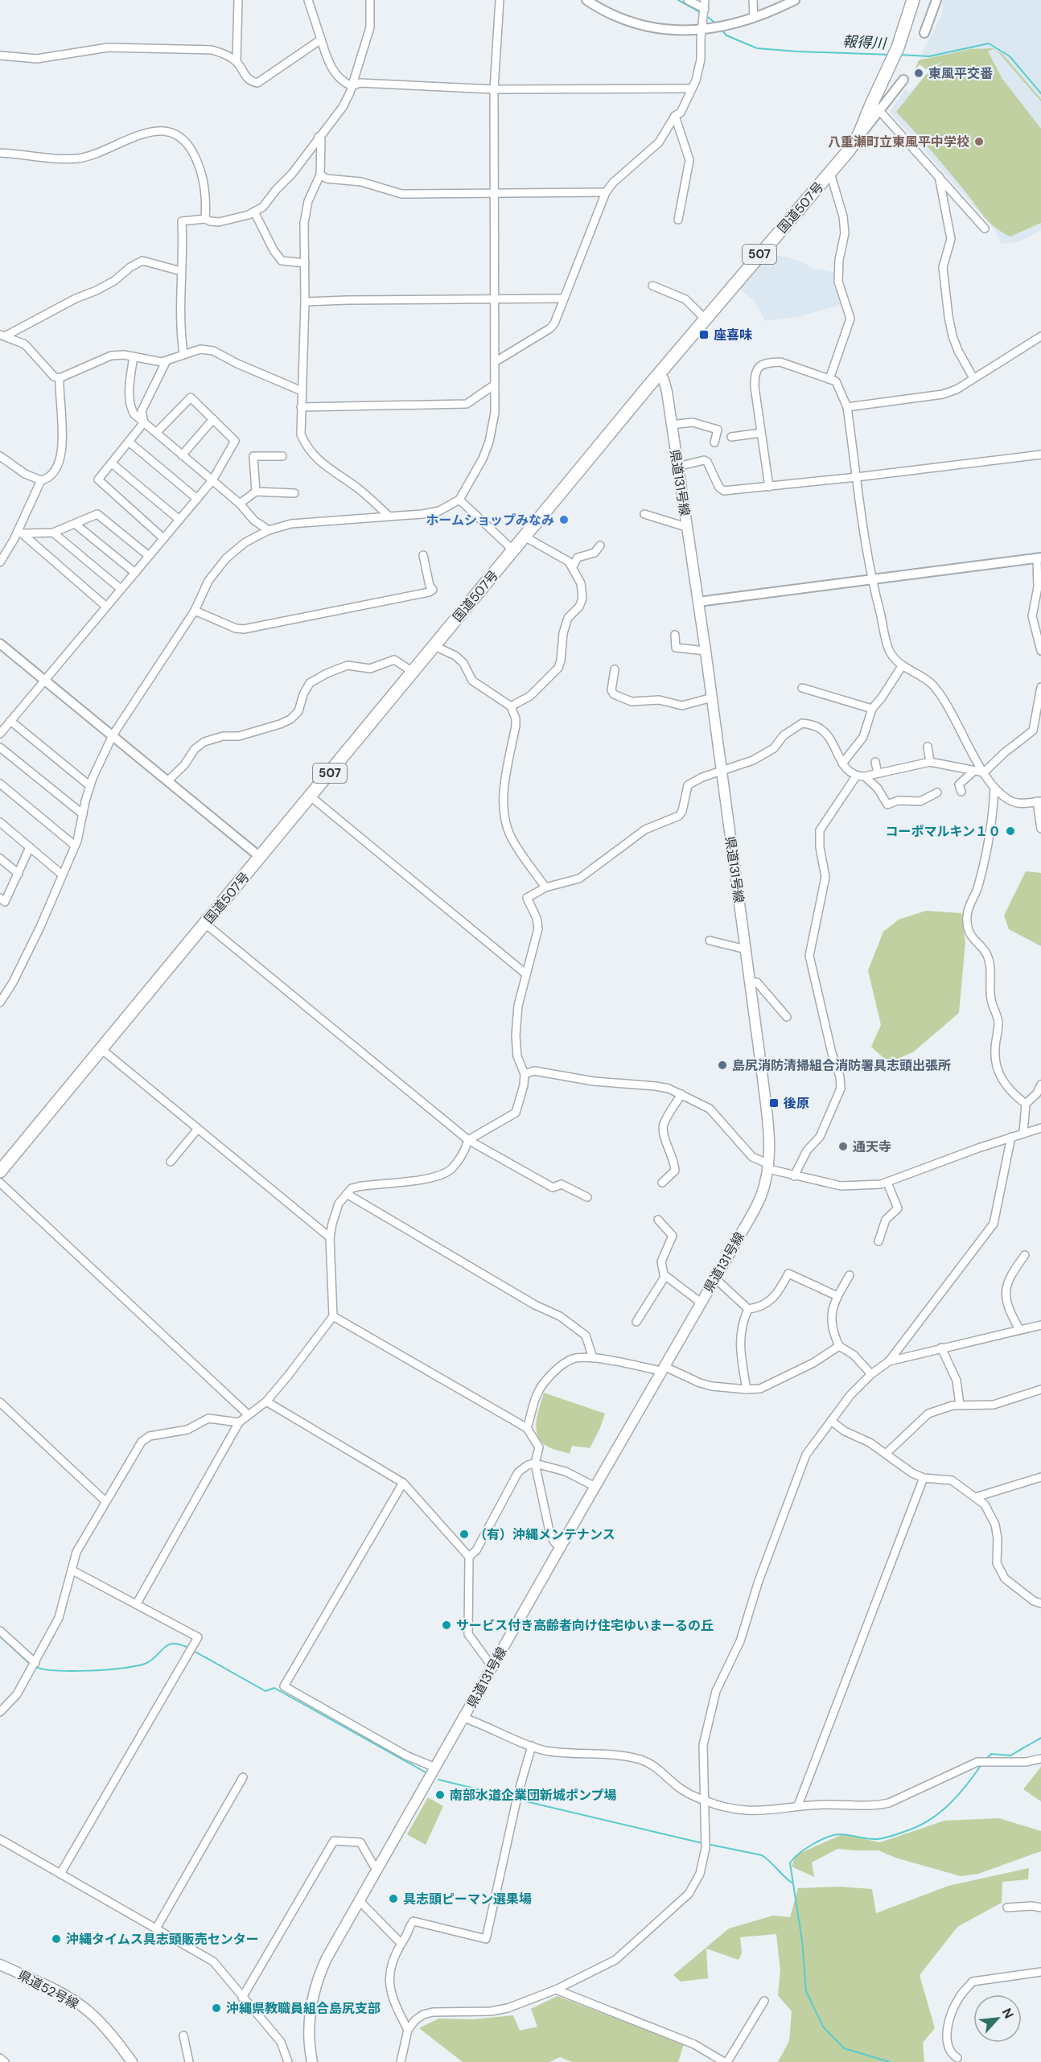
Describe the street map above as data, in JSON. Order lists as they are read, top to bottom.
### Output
{
  "streets": {
    "highway": ["国道507号", "507"],
    "main road": ["県道131号線", "県道52号線"]
  },
  "crossings": [
    ["国道507号", "県道131号線"]
  ],
  "water": ["報得川"],
  "places": {
    "other": [
      "東風平交番",
      "八重瀬町立東風平中学校",
      "ホームショップみなみ",
      "コーポマルキン１０",
      "島尻消防清掃組合消防署具志頭出張所",
      "通天寺",
      "（有）沖縄メンテナンス",
      "サービス付き高齢者向け住宅ゆいまーるの丘",
      "南部水道企業団新城ポンプ場",
      "具志頭ピーマン選果場",
      "沖縄タイムス具志頭販売センター",
      "沖縄県教職員組合島尻支部"
    ],
    "transit": ["座喜味", "後原"]
  },
  "north": "top right"
}
